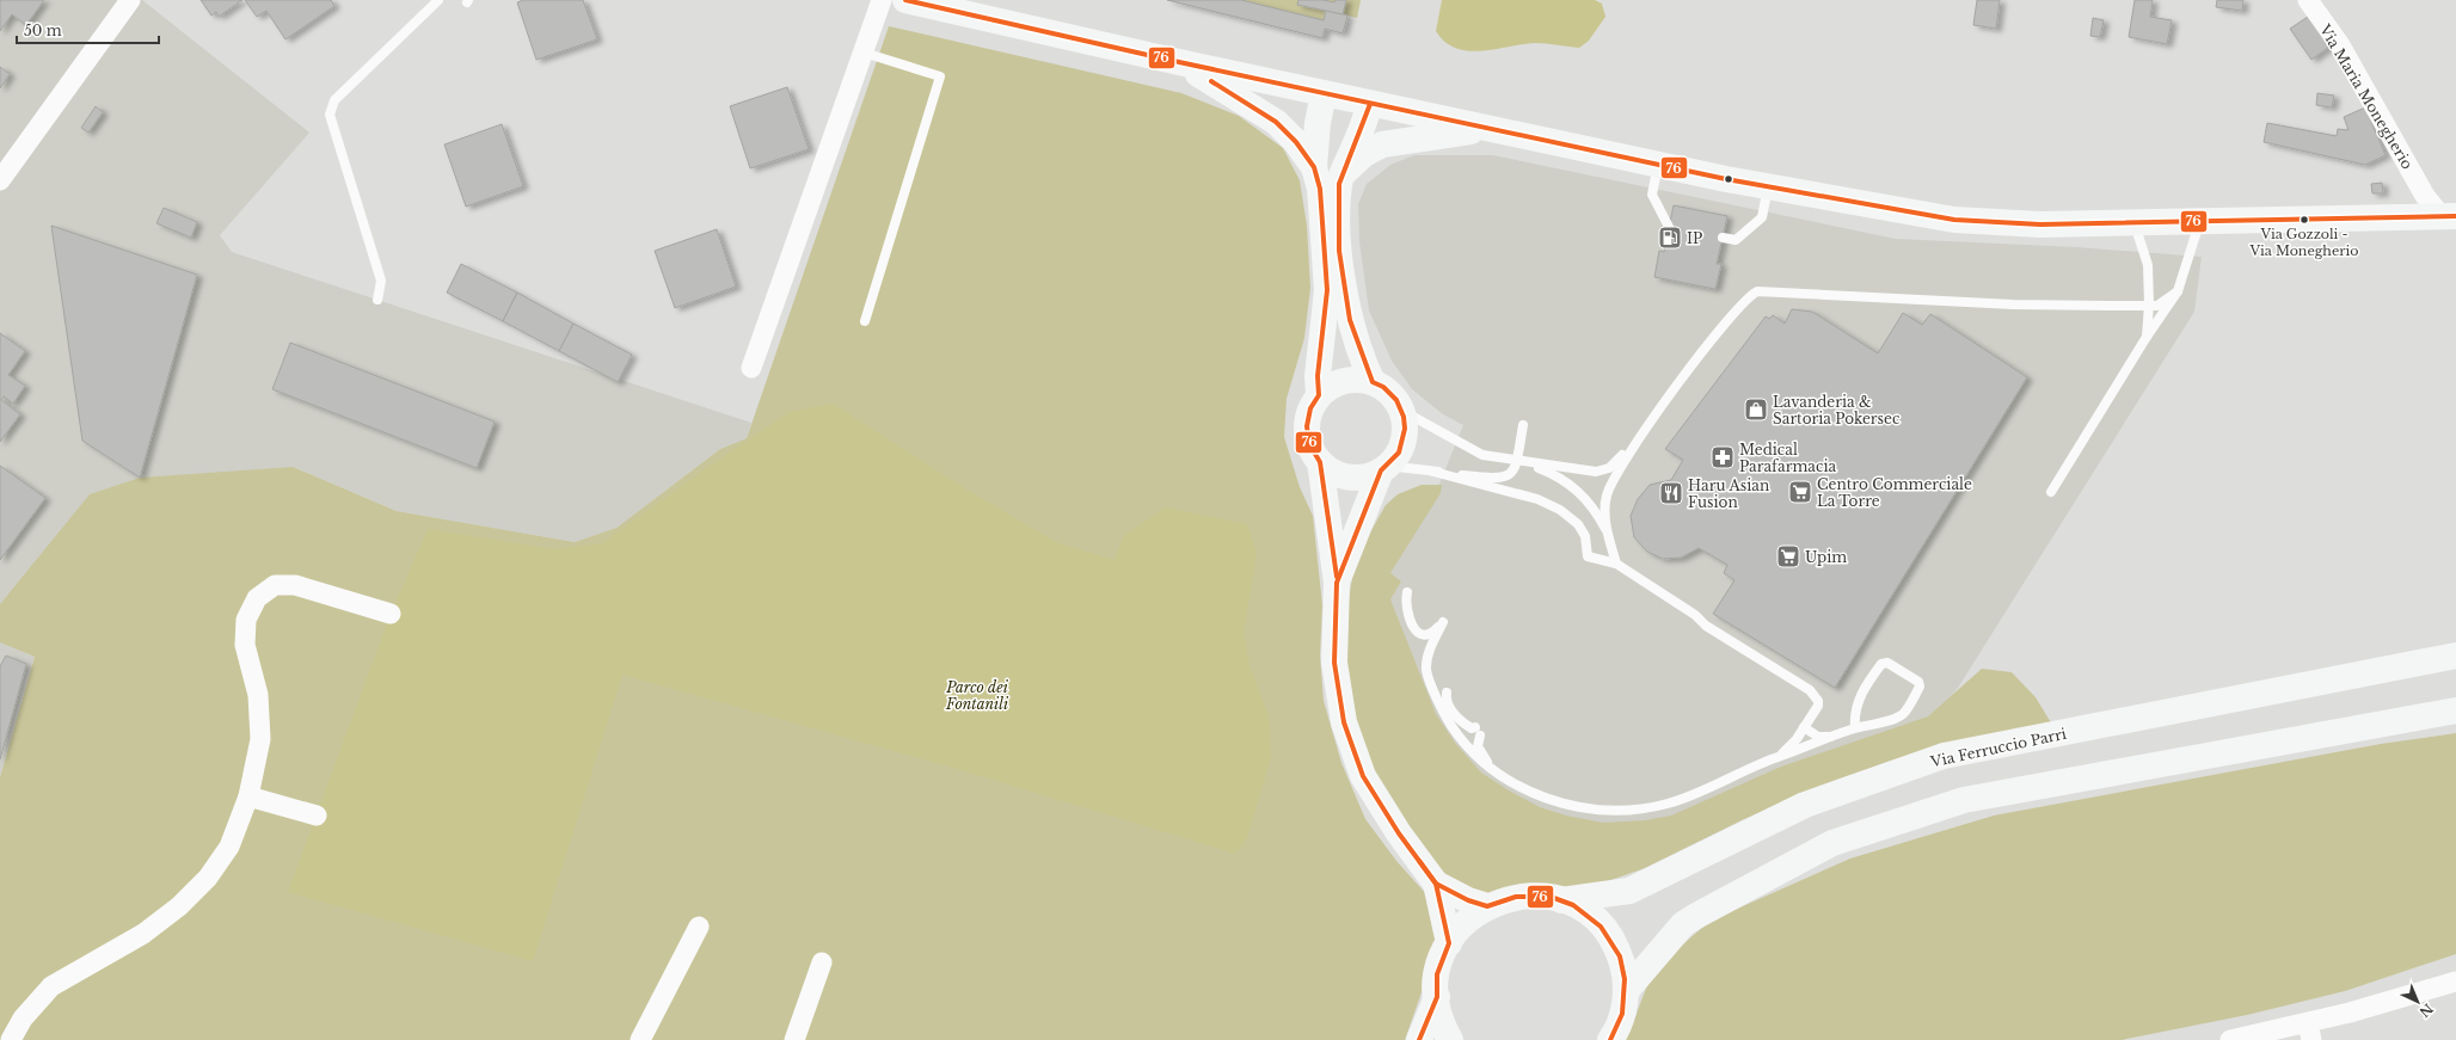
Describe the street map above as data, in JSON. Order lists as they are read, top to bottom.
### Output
{
  "streets": {
    "street": ["Via Maria Monegherio", "Via Ferruccio Parri"]
  },
  "parks": ["Parco dei Fontanili"],
  "places": {
    "other": ["Via Gozzoli - Via Monegherio"],
    "fuel station": ["IP"],
    "shop": ["Lavanderia & Sartoria Pokersec"],
    "pharmacy": ["Medical Parafarmacia"],
    "supermarket": ["Centro Commerciale La Torre", "Upim"],
    "restaurant": ["Haru Asian Fusion"]
  },
  "lines": ["transit line 76"],
  "scale_bar": "50 m",
  "north": "bottom right"
}
